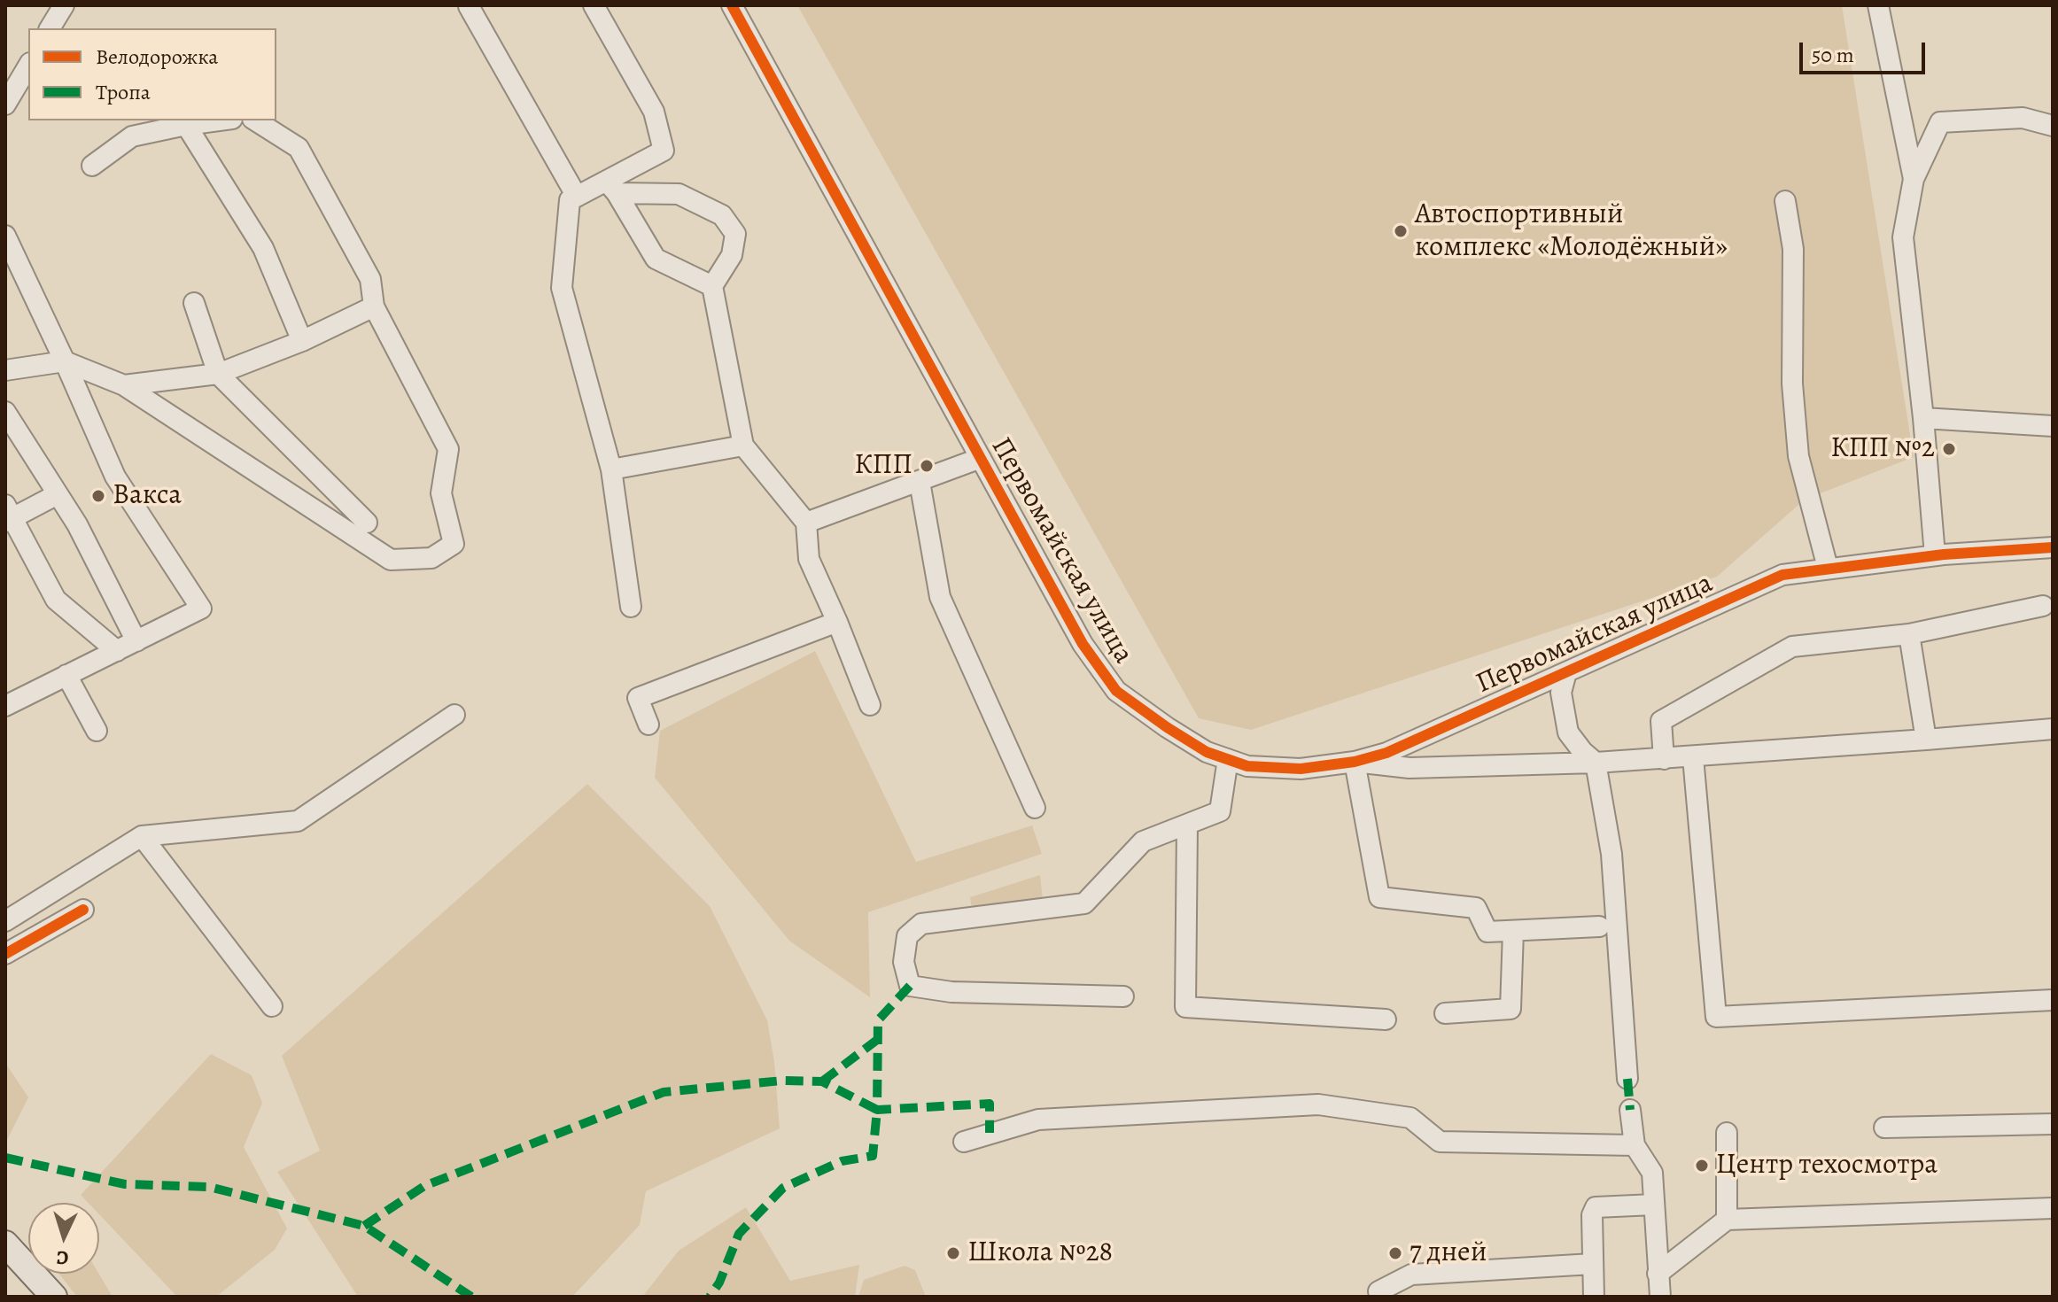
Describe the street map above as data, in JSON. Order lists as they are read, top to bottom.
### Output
{
  "streets": {
    "street": ["Первомайская улица"]
  },
  "places": [
    "Автоспортивный комплекс «Молодёжный»",
    "КПП №2",
    "КПП",
    "Вакса",
    "Центр техосмотра",
    "Школа №28",
    "7 дней"
  ],
  "legend": ["Велодорожка", "Тропа"],
  "scale_bar": "50 m",
  "north": "bottom"
}
